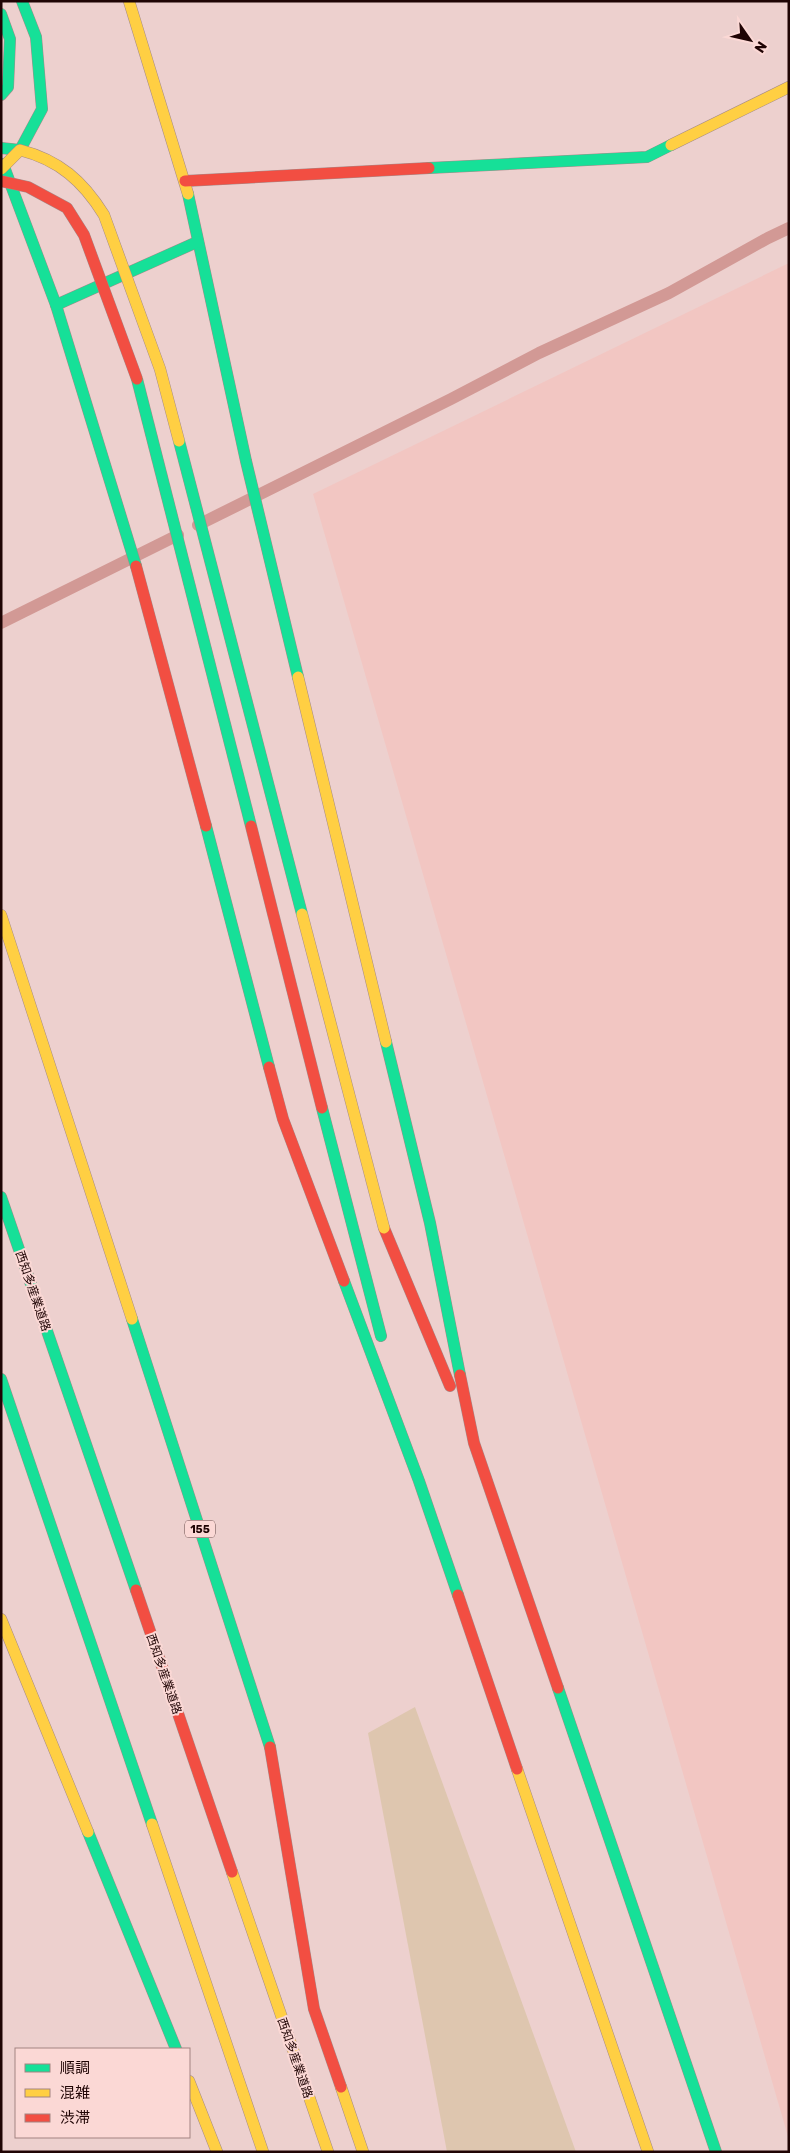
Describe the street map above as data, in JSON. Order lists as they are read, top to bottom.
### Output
{
  "streets": {
    "main road": ["西知多産業道路", "155"]
  },
  "legend": ["順調", "混雑", "渋滞"],
  "north": "bottom right"
}
